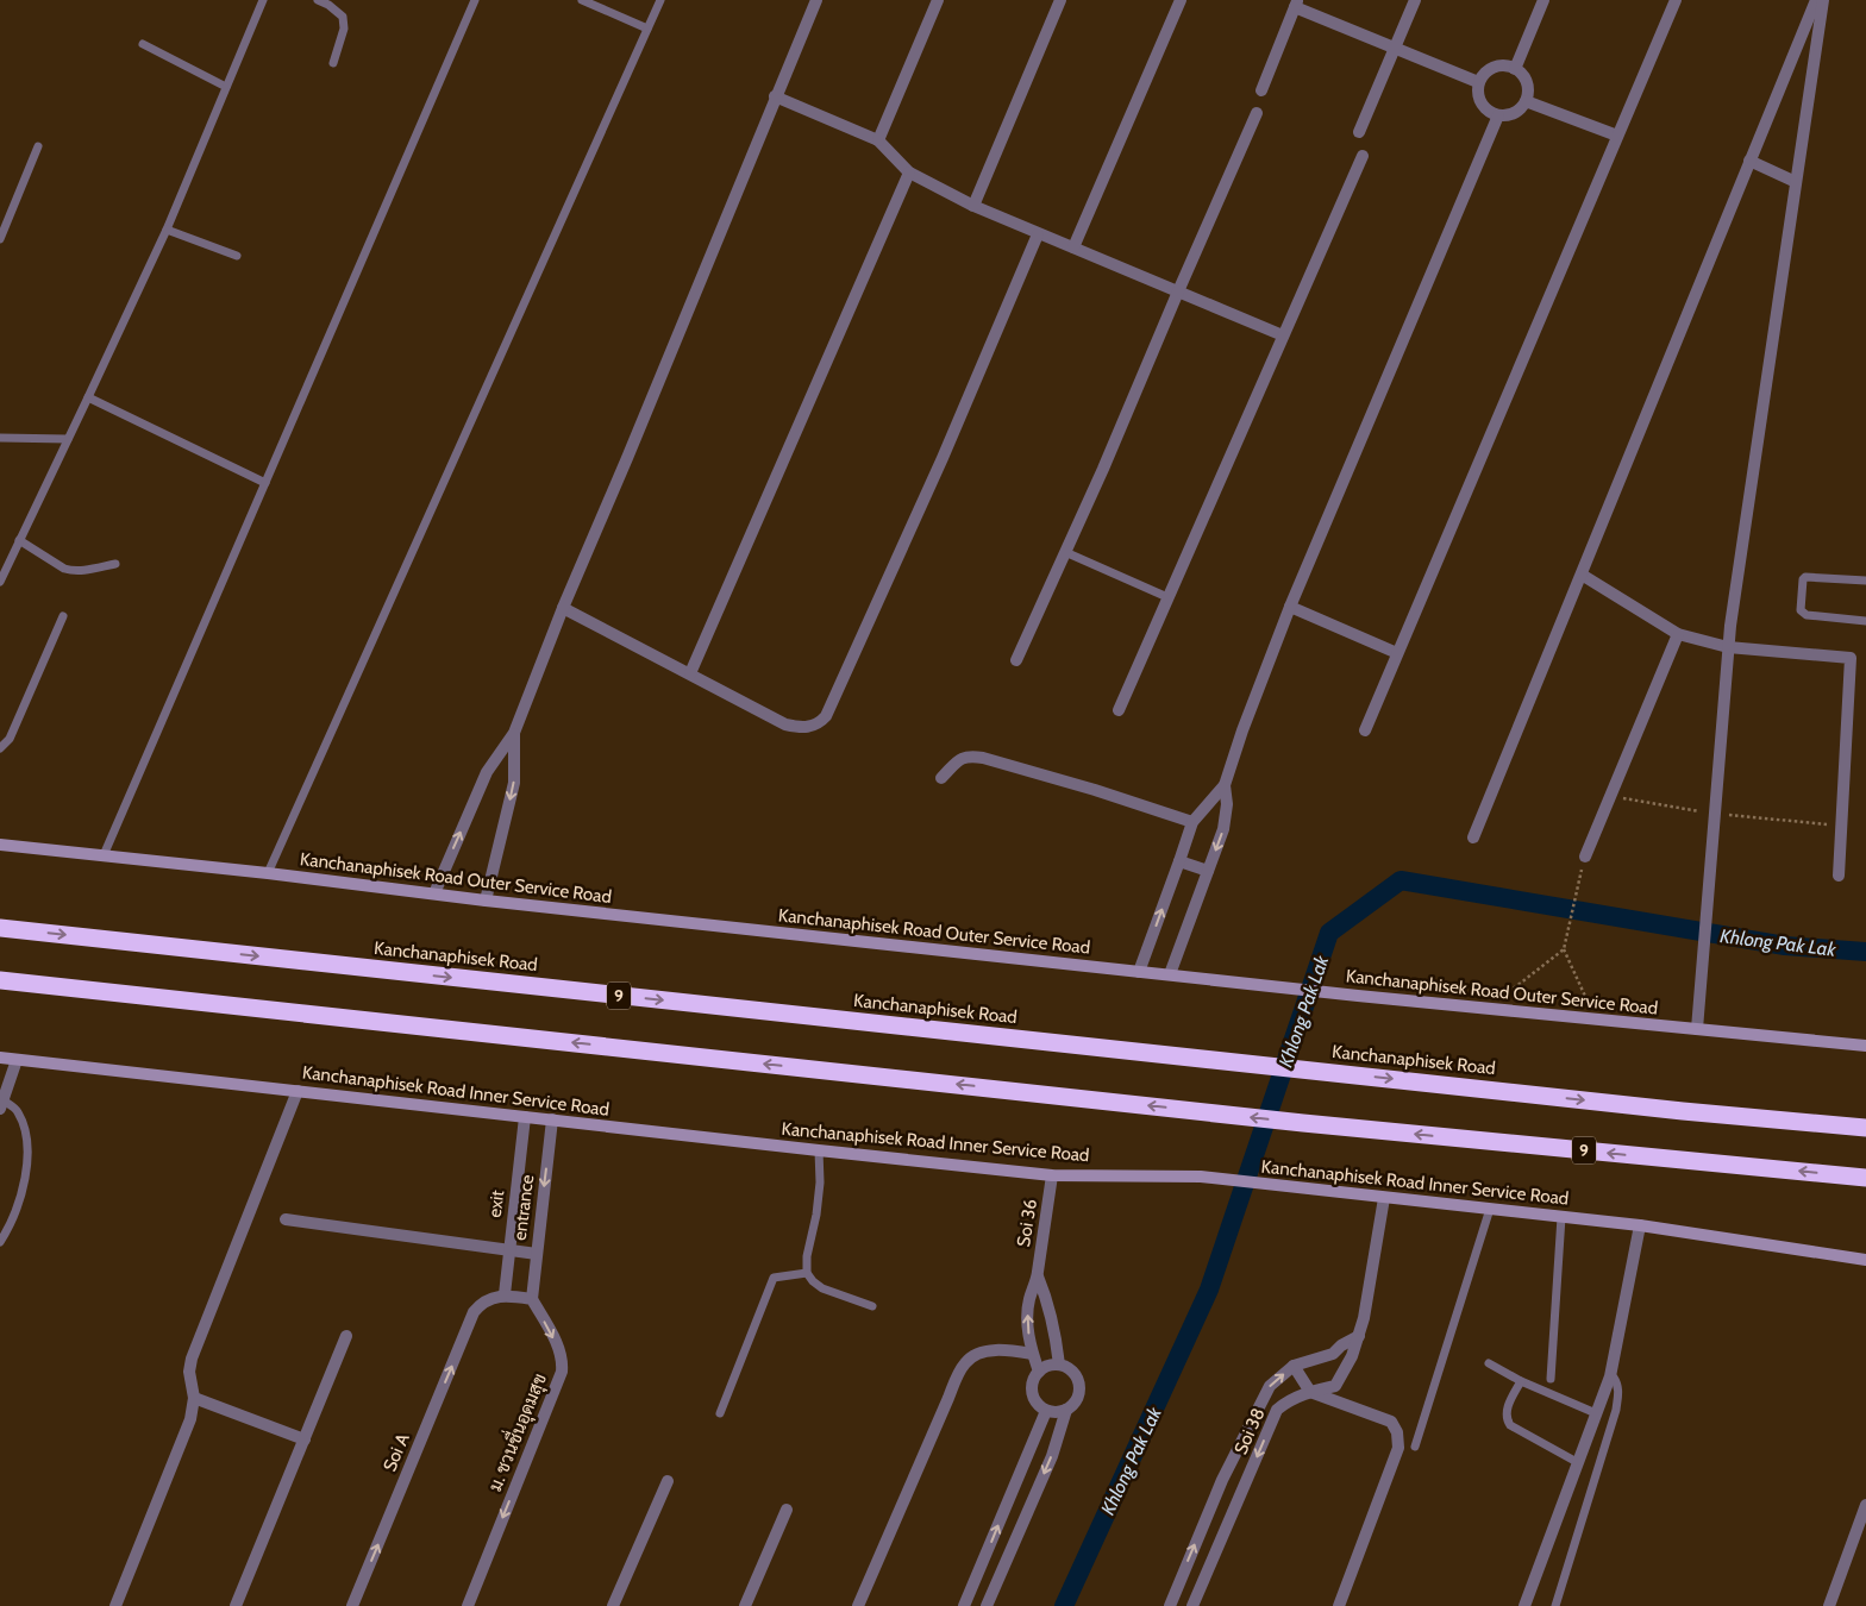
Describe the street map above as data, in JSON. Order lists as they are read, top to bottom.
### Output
{
  "streets": {
    "highway": ["Kanchanaphisek Road", "9"],
    "main road": ["Kanchanaphisek Road Outer Service Road", "Kanchanaphisek Road Inner Service Road"],
    "street": [
      "exit",
      "entrance",
      "Soi 36",
      "Soi 38",
      "ม. ชวนชื่นอุดมสุข",
      "Soi A"
    ]
  },
  "crossings": [
    ["Kanchanaphisek Road Inner Service Road", "exit"],
    ["Kanchanaphisek Road Inner Service Road", "entrance"],
    ["Kanchanaphisek Road Inner Service Road", "Soi 36"],
    ["Kanchanaphisek Road Inner Service Road", "Soi 38"],
    ["exit", "Soi A"],
    ["entrance", "ม. ชวนชื่นอุดมสุข"]
  ],
  "one_way": ["entrance", "ม. ชวนชื่นอุดมสุข", "Soi A"],
  "water": ["Khlong Pak Lak"]
}
